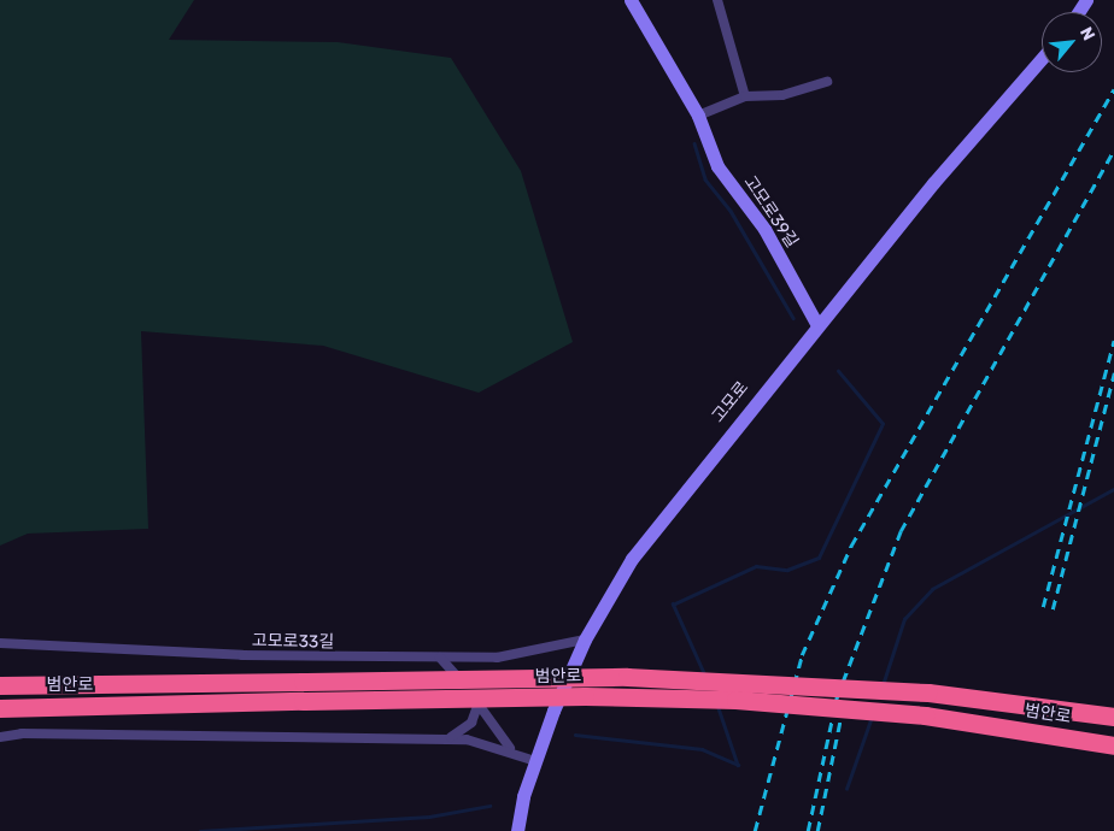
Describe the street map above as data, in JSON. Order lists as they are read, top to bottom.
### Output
{
  "streets": {
    "highway": ["범안로"],
    "main road": ["고모로39길", "고모로"],
    "street": ["고모로33길"]
  },
  "crossings": [
    ["고모로39길", "고모로"],
    ["고모로", "고모로33길"]
  ],
  "north": "top right"
}
